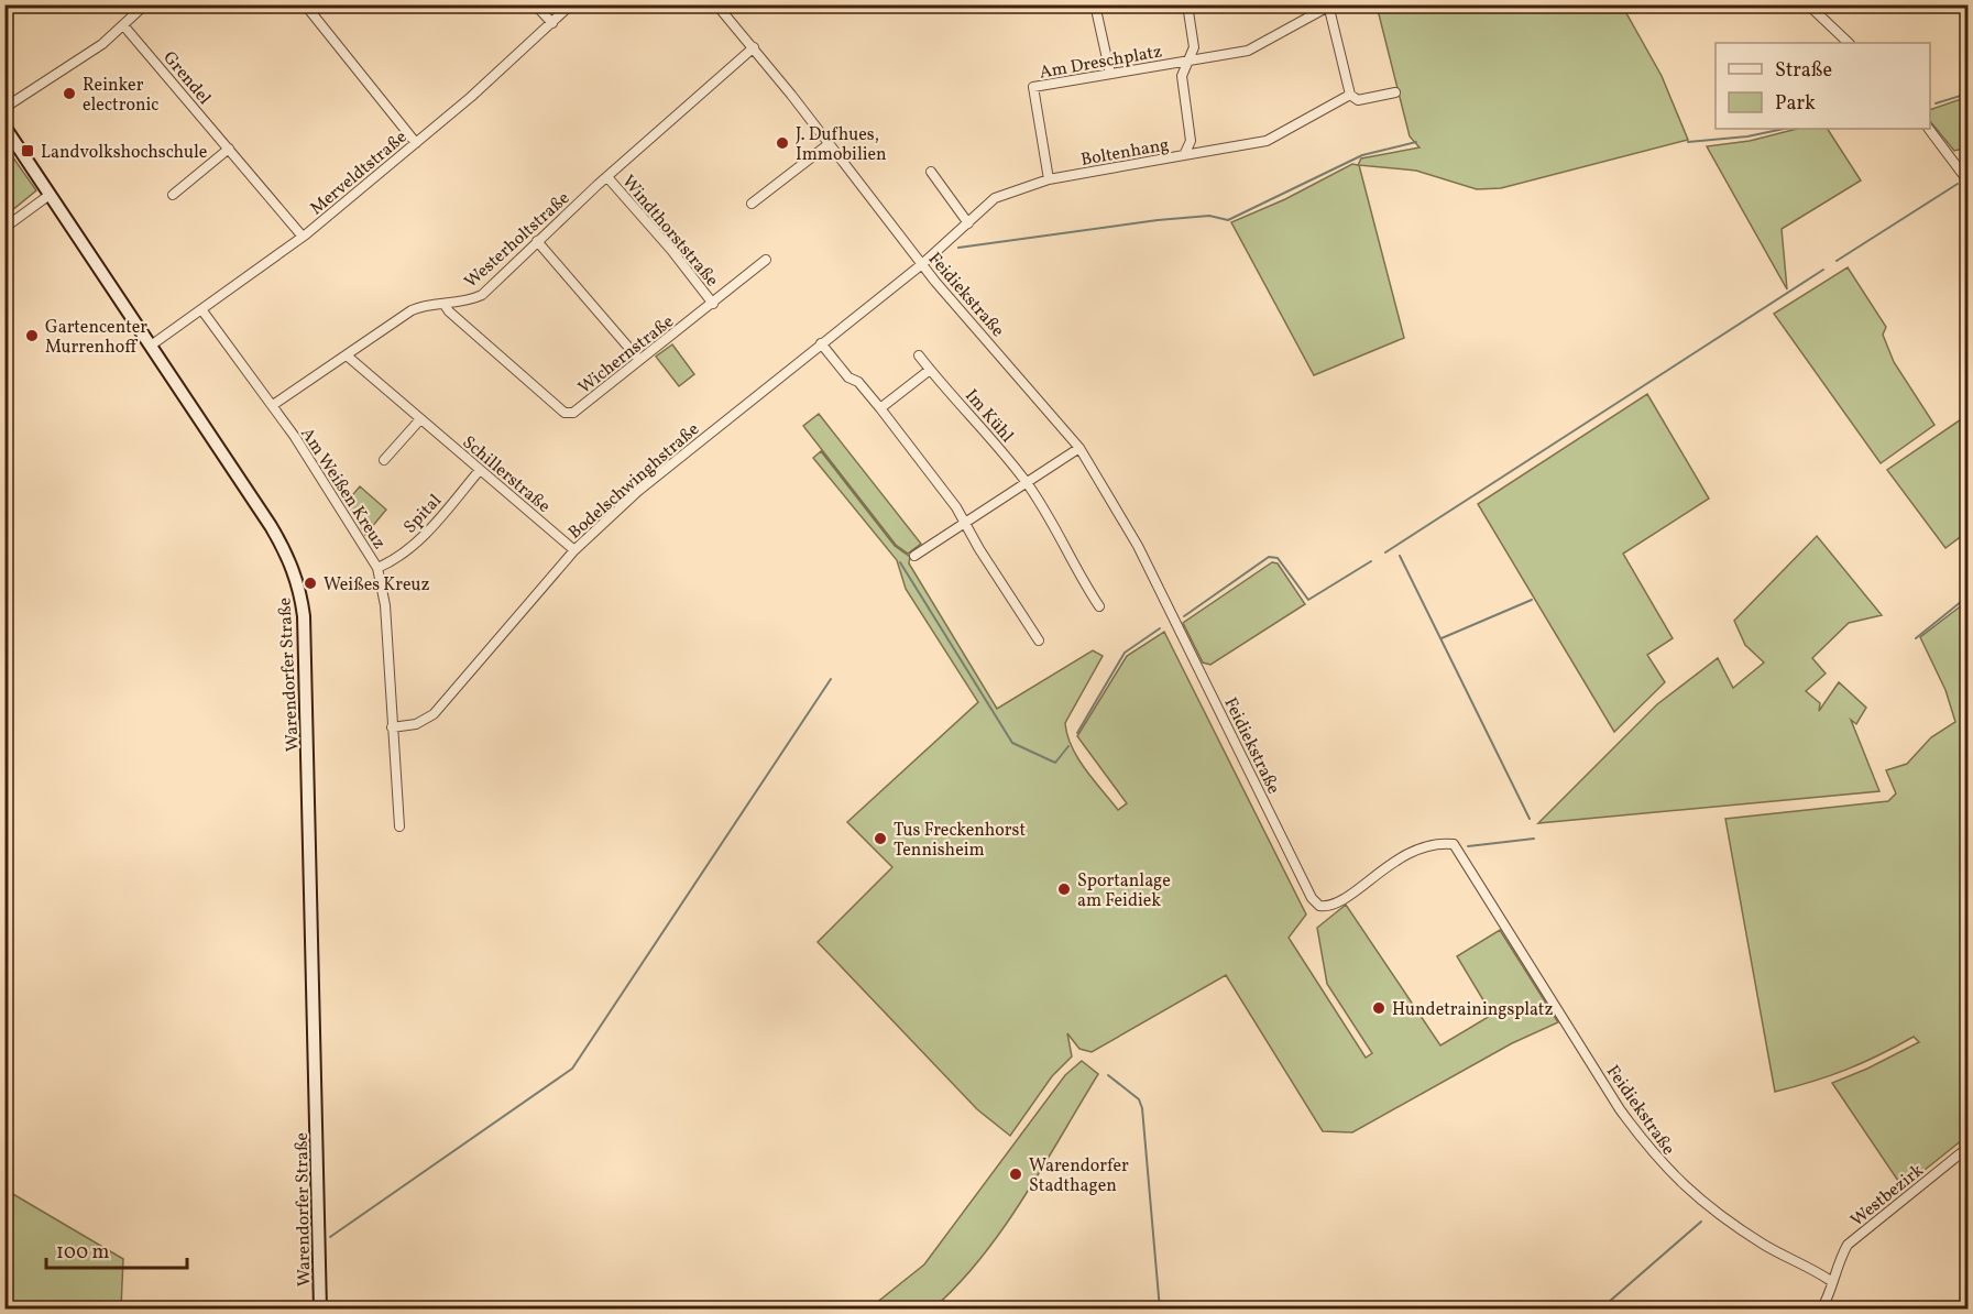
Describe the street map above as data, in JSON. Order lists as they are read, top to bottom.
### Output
{
  "streets": {
    "main road": ["Warendorfer Straße"],
    "street": [
      "Am Dreschplatz",
      "Grendel",
      "Boltenhang",
      "Merveldtstraße",
      "Windthorststraße",
      "Westerholtstraße",
      "Feidiekstraße",
      "Wichernstraße",
      "Im Kühl",
      "Schillerstraße",
      "Bodelschwinghstraße",
      "Am Weißen Kreuz",
      "Spital",
      "Westbezirk"
    ]
  },
  "crossings": [
    ["Am Dreschplatz", "Boltenhang"],
    ["Grendel", "Merveldtstraße"],
    ["Boltenhang", "Feidiekstraße"],
    ["Boltenhang", "Bodelschwinghstraße"],
    ["Merveldtstraße", "Am Weißen Kreuz"],
    ["Merveldtstraße", "Warendorfer Straße"],
    ["Windthorststraße", "Westerholtstraße"],
    ["Windthorststraße", "Wichernstraße"],
    ["Westerholtstraße", "Feidiekstraße"],
    ["Westerholtstraße", "Wichernstraße"],
    ["Westerholtstraße", "Schillerstraße"],
    ["Westerholtstraße", "Am Weißen Kreuz"],
    ["Feidiekstraße", "Bodelschwinghstraße"],
    ["Feidiekstraße", "Westbezirk"],
    ["Schillerstraße", "Bodelschwinghstraße"],
    ["Schillerstraße", "Spital"],
    ["Bodelschwinghstraße", "Am Weißen Kreuz"],
    ["Am Weißen Kreuz", "Spital"]
  ],
  "places": {
    "other": [
      "Reinker electronic",
      "J. Dufhues, Immobilien",
      "Gartencenter Murrenhoff",
      "Weißes Kreuz",
      "Tus Freckenhorst Tennisheim",
      "Sportanlage am Feidiek",
      "Hundetrainingsplatz",
      "Warendorfer Stadthagen"
    ],
    "transit": ["Landvolkshochschule"]
  },
  "legend": ["Straße", "Park"],
  "scale_bar": "100 m"
}
